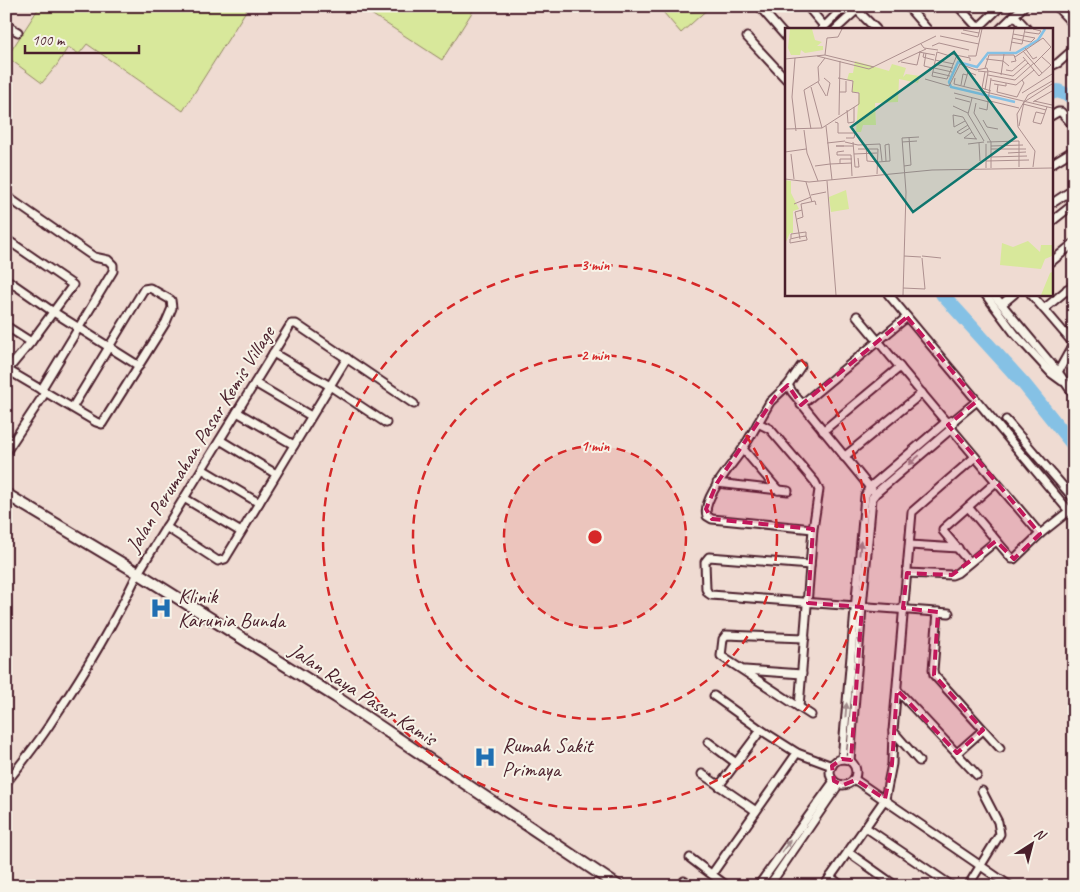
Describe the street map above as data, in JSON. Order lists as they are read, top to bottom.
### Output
{
  "streets": {
    "main road": ["Jalan Raya Pasar Kamis"],
    "street": ["Jalan Perumahan Pasar Kemis Village"]
  },
  "crossings": [
    ["Jalan Perumahan Pasar Kemis Village", "Jalan Raya Pasar Kamis"]
  ],
  "places": {
    "hospital": ["Klinik Karunia Bunda", "Rumah Sakit Primaya"]
  },
  "scale_bar": "100 m",
  "north": "top right",
  "rings": ["3 min", "2 min", "1 min"]
}
